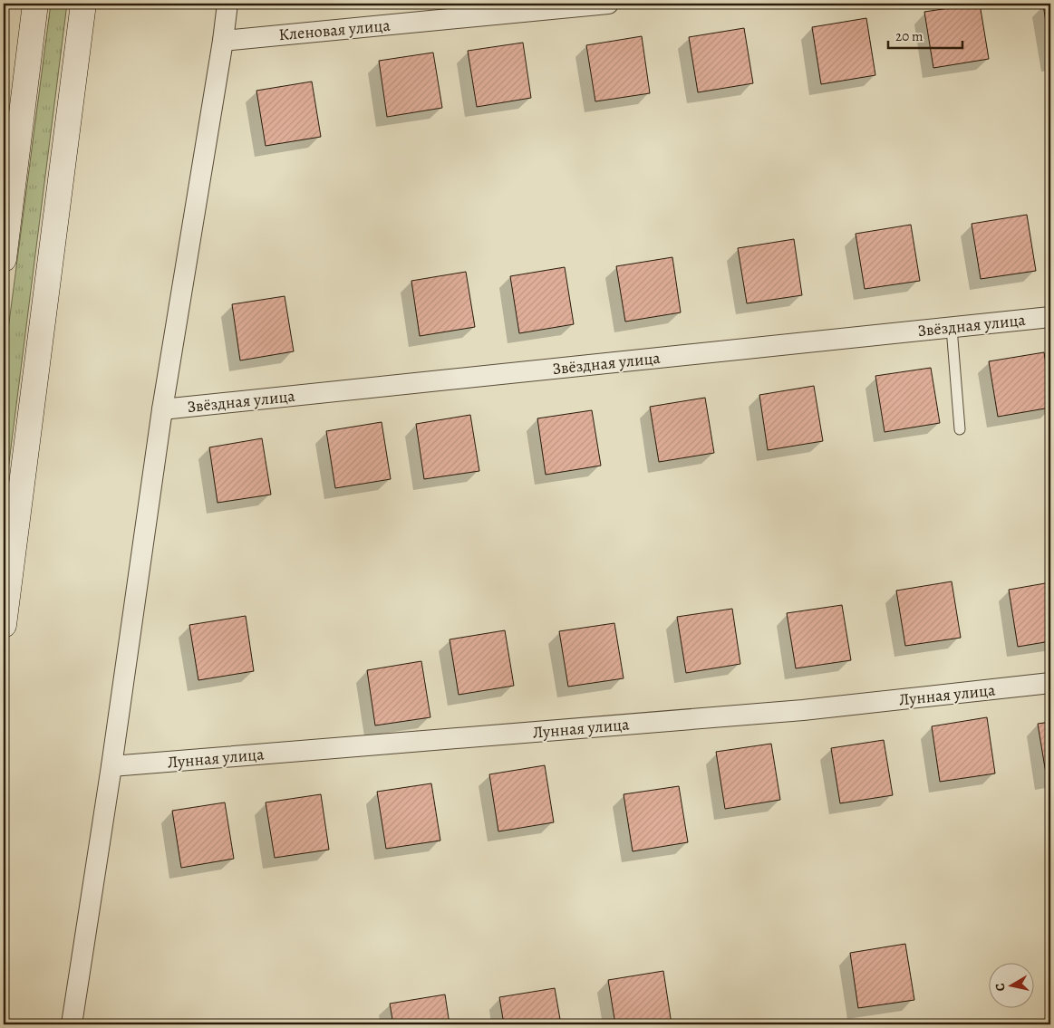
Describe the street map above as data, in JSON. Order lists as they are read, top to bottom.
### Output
{
  "streets": {
    "street": ["Кленовая улица", "Звёздная улица", "Лунная улица"]
  },
  "scale_bar": "20 m",
  "north": "left"
}
